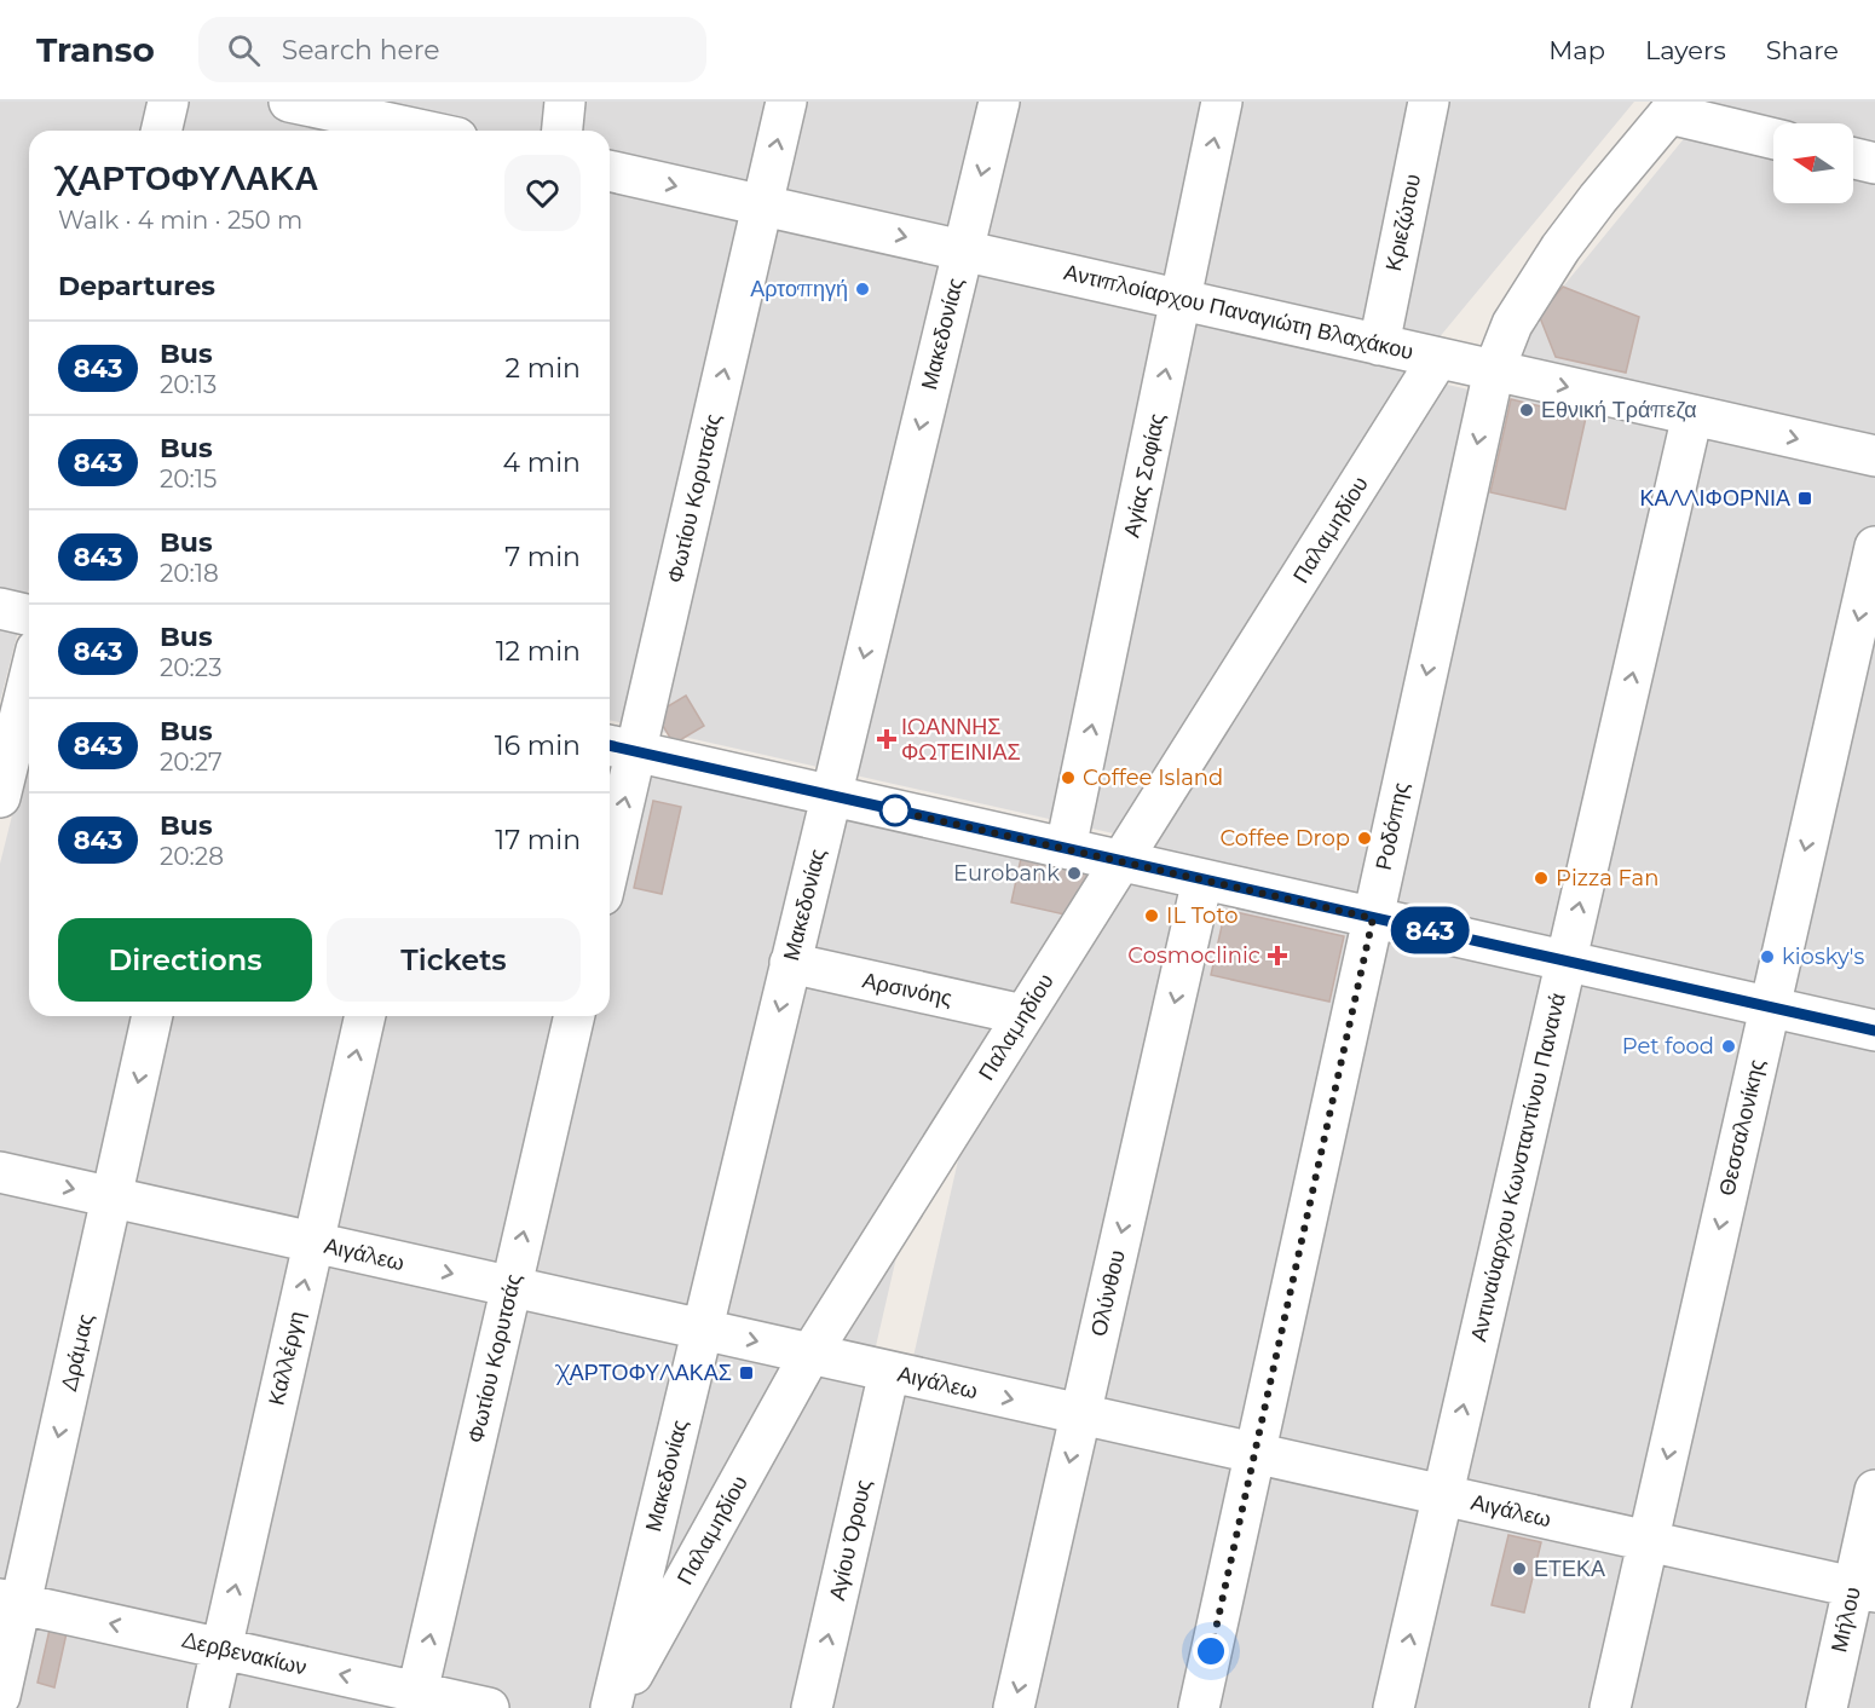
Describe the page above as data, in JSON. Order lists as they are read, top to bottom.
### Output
{
  "streets": {
    "street": [
      "Κριεζώτου",
      "Αντιπλοίαρχου Παναγιώτη Βλαχάκου",
      "Μακεδονίας",
      "Αγίας Σοφίας",
      "Φωτίου Κορυτσάς",
      "Παλαμηδίου",
      "Ροδόπης",
      "Αρσινόης",
      "Θεσσαλονίκης",
      "Αντιναύαρχου Κωνσταντίνου Πανανά",
      "Αιγάλεω",
      "Ολύνθου",
      "Δράμας",
      "Καλλέργη",
      "Αγίου Όρους",
      "Μήλου",
      "Δερβενακίων"
    ]
  },
  "crossings": [
    ["Κριεζώτου", "Αντιπλοίαρχου Παναγιώτη Βλαχάκου"],
    ["Αντιπλοίαρχου Παναγιώτη Βλαχάκου", "Μακεδονίας"],
    ["Αντιπλοίαρχου Παναγιώτη Βλαχάκου", "Αγίας Σοφίας"],
    ["Αντιπλοίαρχου Παναγιώτη Βλαχάκου", "Φωτίου Κορυτσάς"],
    ["Αντιπλοίαρχου Παναγιώτη Βλαχάκου", "Παλαμηδίου"],
    ["Αντιπλοίαρχου Παναγιώτη Βλαχάκου", "Ροδόπης"],
    ["Αντιπλοίαρχου Παναγιώτη Βλαχάκου", "Αντιναύαρχου Κωνσταντίνου Πανανά"],
    ["Μακεδονίας", "Παλαμηδίου"],
    ["Μακεδονίας", "Αρσινόης"],
    ["Μακεδονίας", "Αιγάλεω"],
    ["Φωτίου Κορυτσάς", "Αιγάλεω"],
    ["Φωτίου Κορυτσάς", "Δερβενακίων"],
    ["Παλαμηδίου", "Αρσινόης"],
    ["Παλαμηδίου", "Αιγάλεω"],
    ["Ροδόπης", "Αιγάλεω"],
    ["Θεσσαλονίκης", "Αιγάλεω"],
    ["Αντιναύαρχου Κωνσταντίνου Πανανά", "Αιγάλεω"],
    ["Αιγάλεω", "Ολύνθου"],
    ["Αιγάλεω", "Δράμας"],
    ["Αιγάλεω", "Καλλέργη"],
    ["Αιγάλεω", "Αγίου Όρους"],
    ["Αιγάλεω", "Μήλου"],
    ["Δράμας", "Δερβενακίων"],
    ["Καλλέργη", "Δερβενακίων"]
  ],
  "one_way": [
    "Αντιπλοίαρχου Παναγιώτη Βλαχάκου",
    "Μακεδονίας",
    "Αγίας Σοφίας",
    "Φωτίου Κορυτσάς",
    "Ροδόπης",
    "Θεσσαλονίκης",
    "Αντιναύαρχου Κωνσταντίνου Πανανά",
    "Ολύνθου",
    "Δράμας",
    "Καλλέργη",
    "Αγίου Όρους",
    "Δερβενακίων"
  ],
  "places": {
    "other": [
      "Αρτοπηγή",
      "Εθνική Τράπεζα",
      "Coffee Island",
      "Coffee Drop",
      "Eurobank",
      "Pizza Fan",
      "IL Toto",
      "kiosky's",
      "Pet food",
      "ΕΤΕΚΑ"
    ],
    "transit": ["ΚΑΛΛΙΦΟΡΝΙΑ", "ΧΑΡΤΟΦΥΛΑΚΑΣ"],
    "health": ["ΙΩΑΝΝΗΣ ΦΩΤΕΙΝΙΑΣ", "Cosmoclinic"]
  },
  "lines": ["bus line 843"],
  "north": "left",
  "page": {
    "header": "Transo",
    "search": "Search here",
    "nav": ["Map", "Layers", "Share"],
    "on_map": "843",
    "heading": [
      ["ΧΑΡΤΟΦΥΛΑΚΑ", "Walk · 4 min · 250 m"],
      "Departures"
    ],
    "list": [
      {
        "mark": "843",
        "name": "Bus",
        "note": "20:13",
        "value": "2 min"
      },
      {
        "mark": "843",
        "name": "Bus",
        "note": "20:15",
        "value": "4 min"
      },
      {
        "mark": "843",
        "name": "Bus",
        "note": "20:18",
        "value": "7 min"
      },
      {
        "mark": "843",
        "name": "Bus",
        "note": "20:23",
        "value": "12 min"
      },
      {
        "mark": "843",
        "name": "Bus",
        "note": "20:27",
        "value": "16 min"
      },
      {
        "mark": "843",
        "name": "Bus",
        "note": "20:28",
        "value": "17 min"
      }
    ],
    "buttons": ["Directions", "Tickets"]
  }
}
